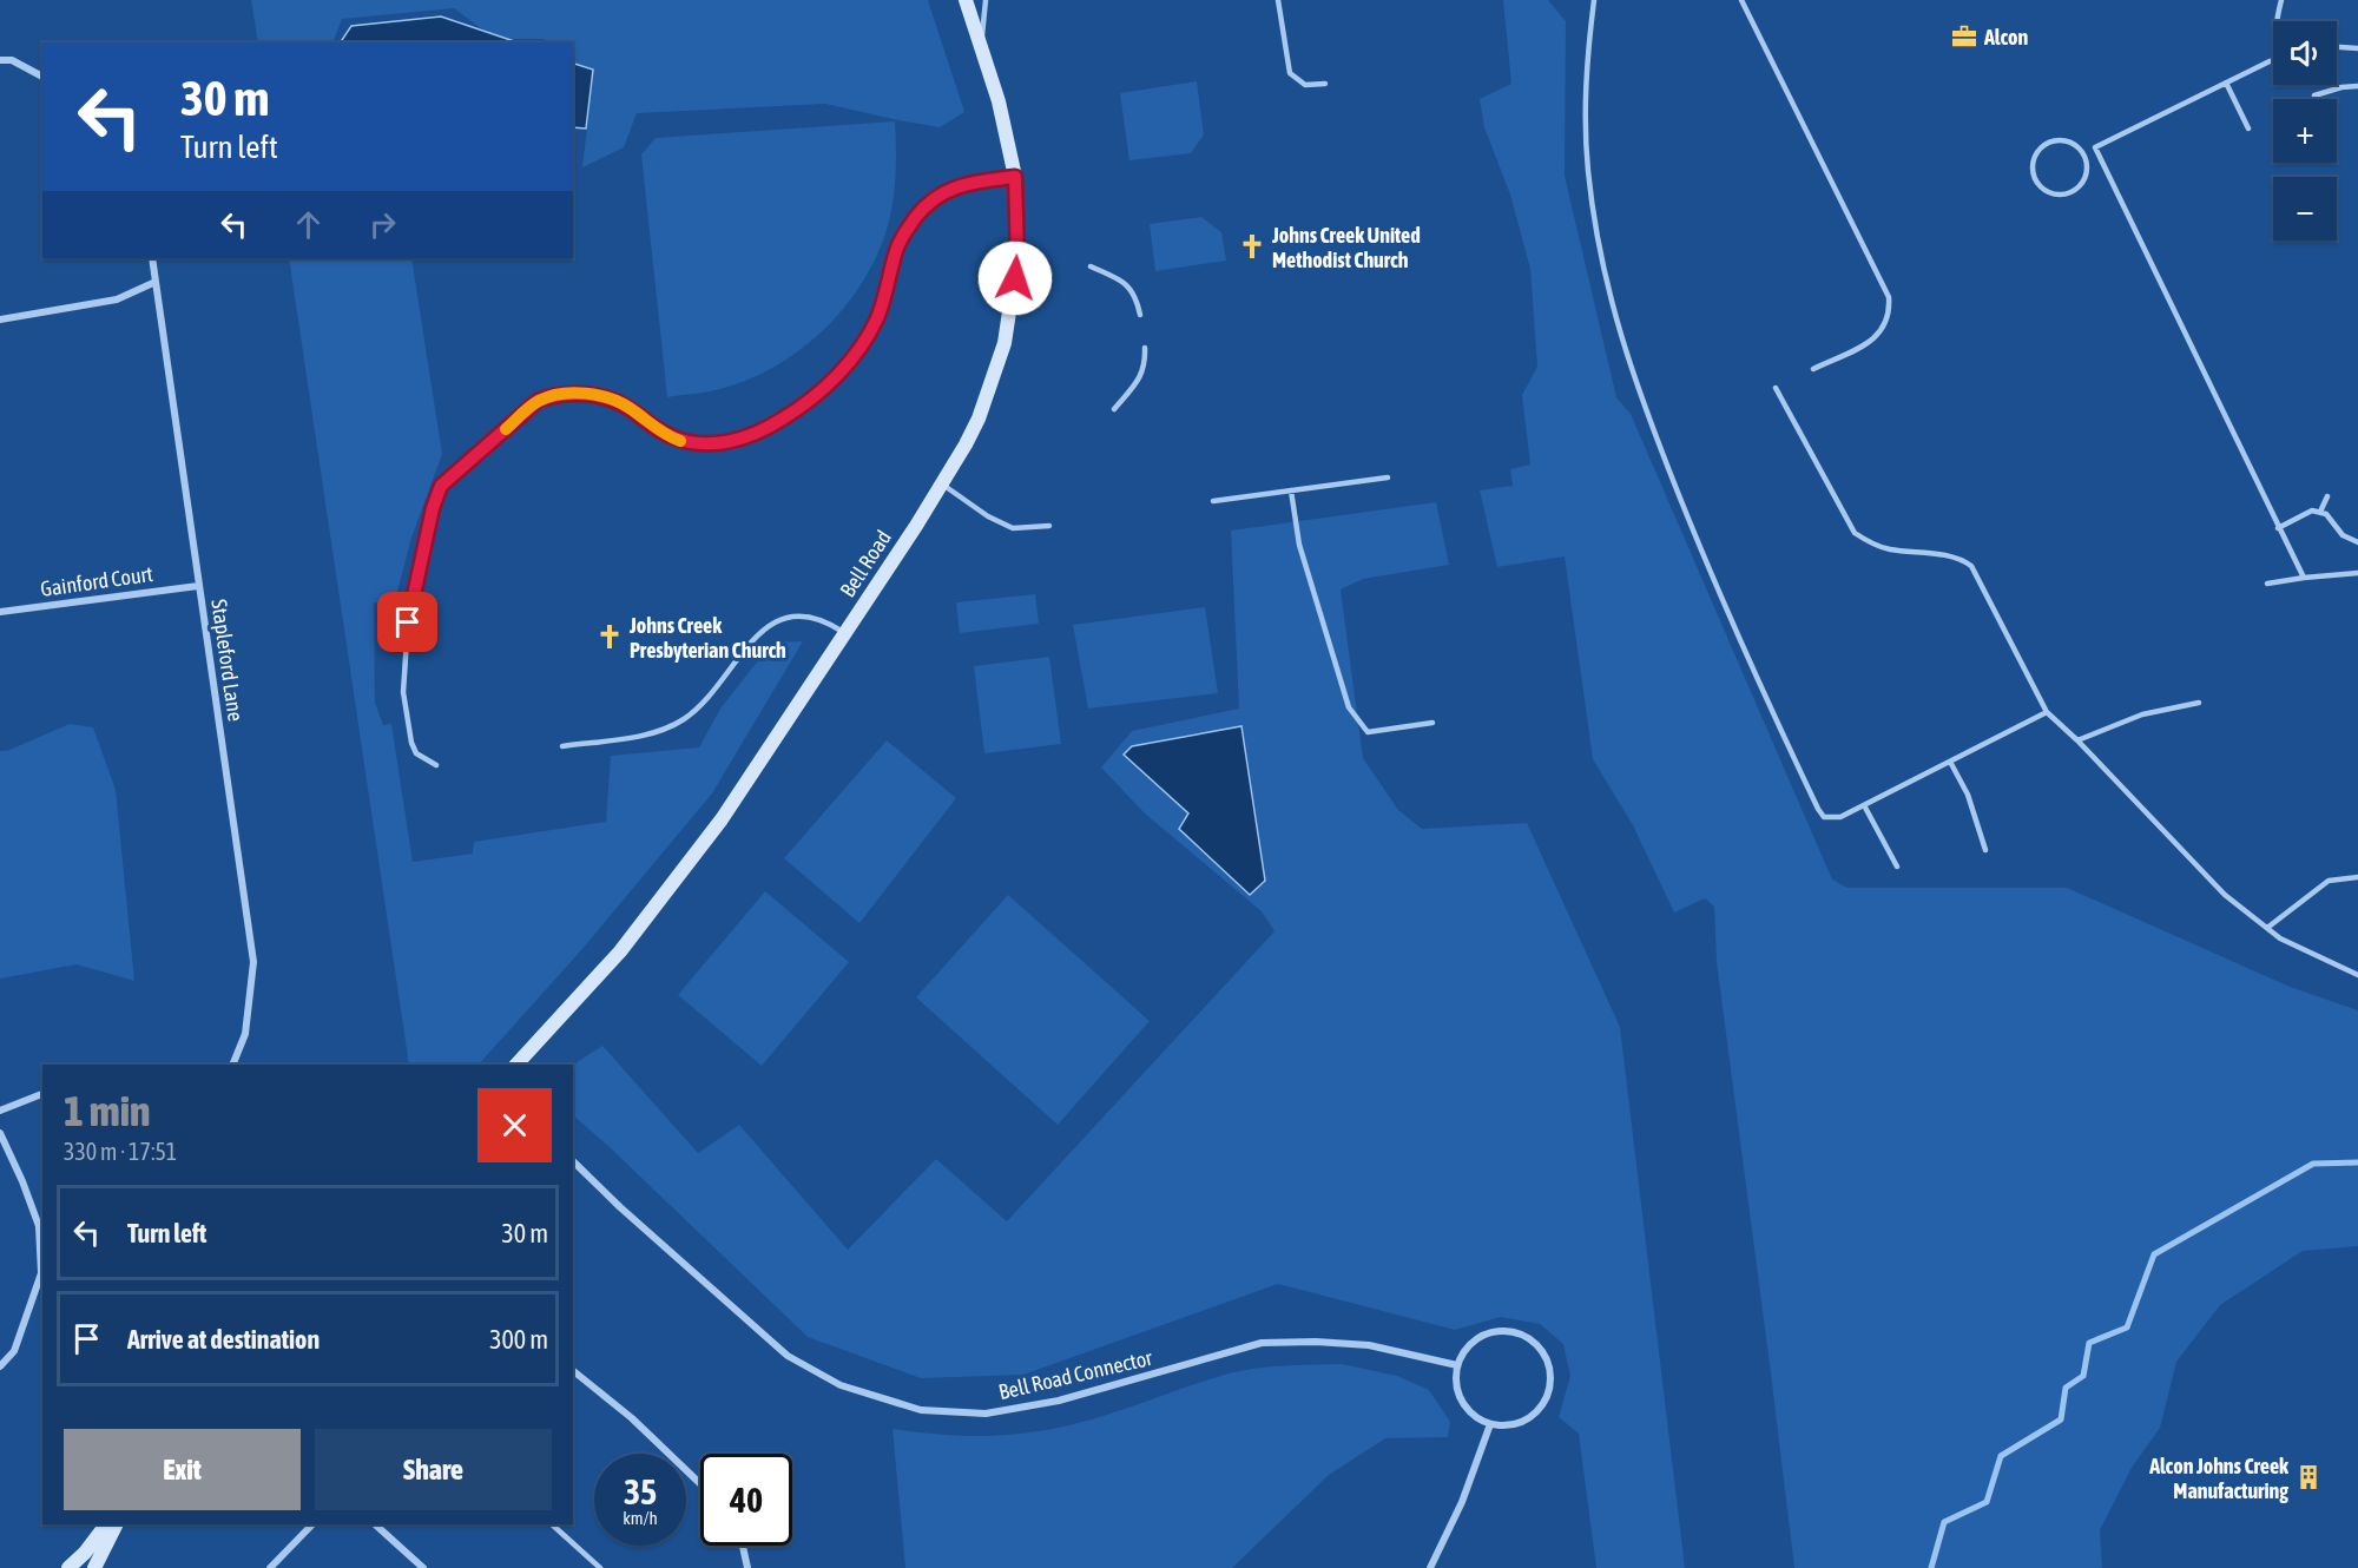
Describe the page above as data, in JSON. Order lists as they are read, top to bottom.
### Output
{
  "streets": {
    "street": [
      "Bell Road",
      "Gainford Court",
      "Stapleford Lane",
      "Bell Road Connector"
    ]
  },
  "crossings": [
    ["Gainford Court", "Stapleford Lane"]
  ],
  "places": {
    "office": ["Alcon"],
    "church": ["Johns Creek United Methodist Church", "Johns Creek Presbyterian Church"],
    "building": ["Alcon Johns Creek Manufacturing"]
  },
  "page": {
    "map_buttons": ["+", "−"],
    "turn": ["30 m", "Turn left"],
    "heading": ["1 min", "330 m · 17:51"],
    "list": [
      {
        "name": "Turn left",
        "value": "30 m"
      },
      {
        "name": "Arrive at destination",
        "value": "300 m"
      }
    ],
    "buttons": ["Exit", "Share"],
    "speed": "35 km/h",
    "limit": "40"
  }
}
